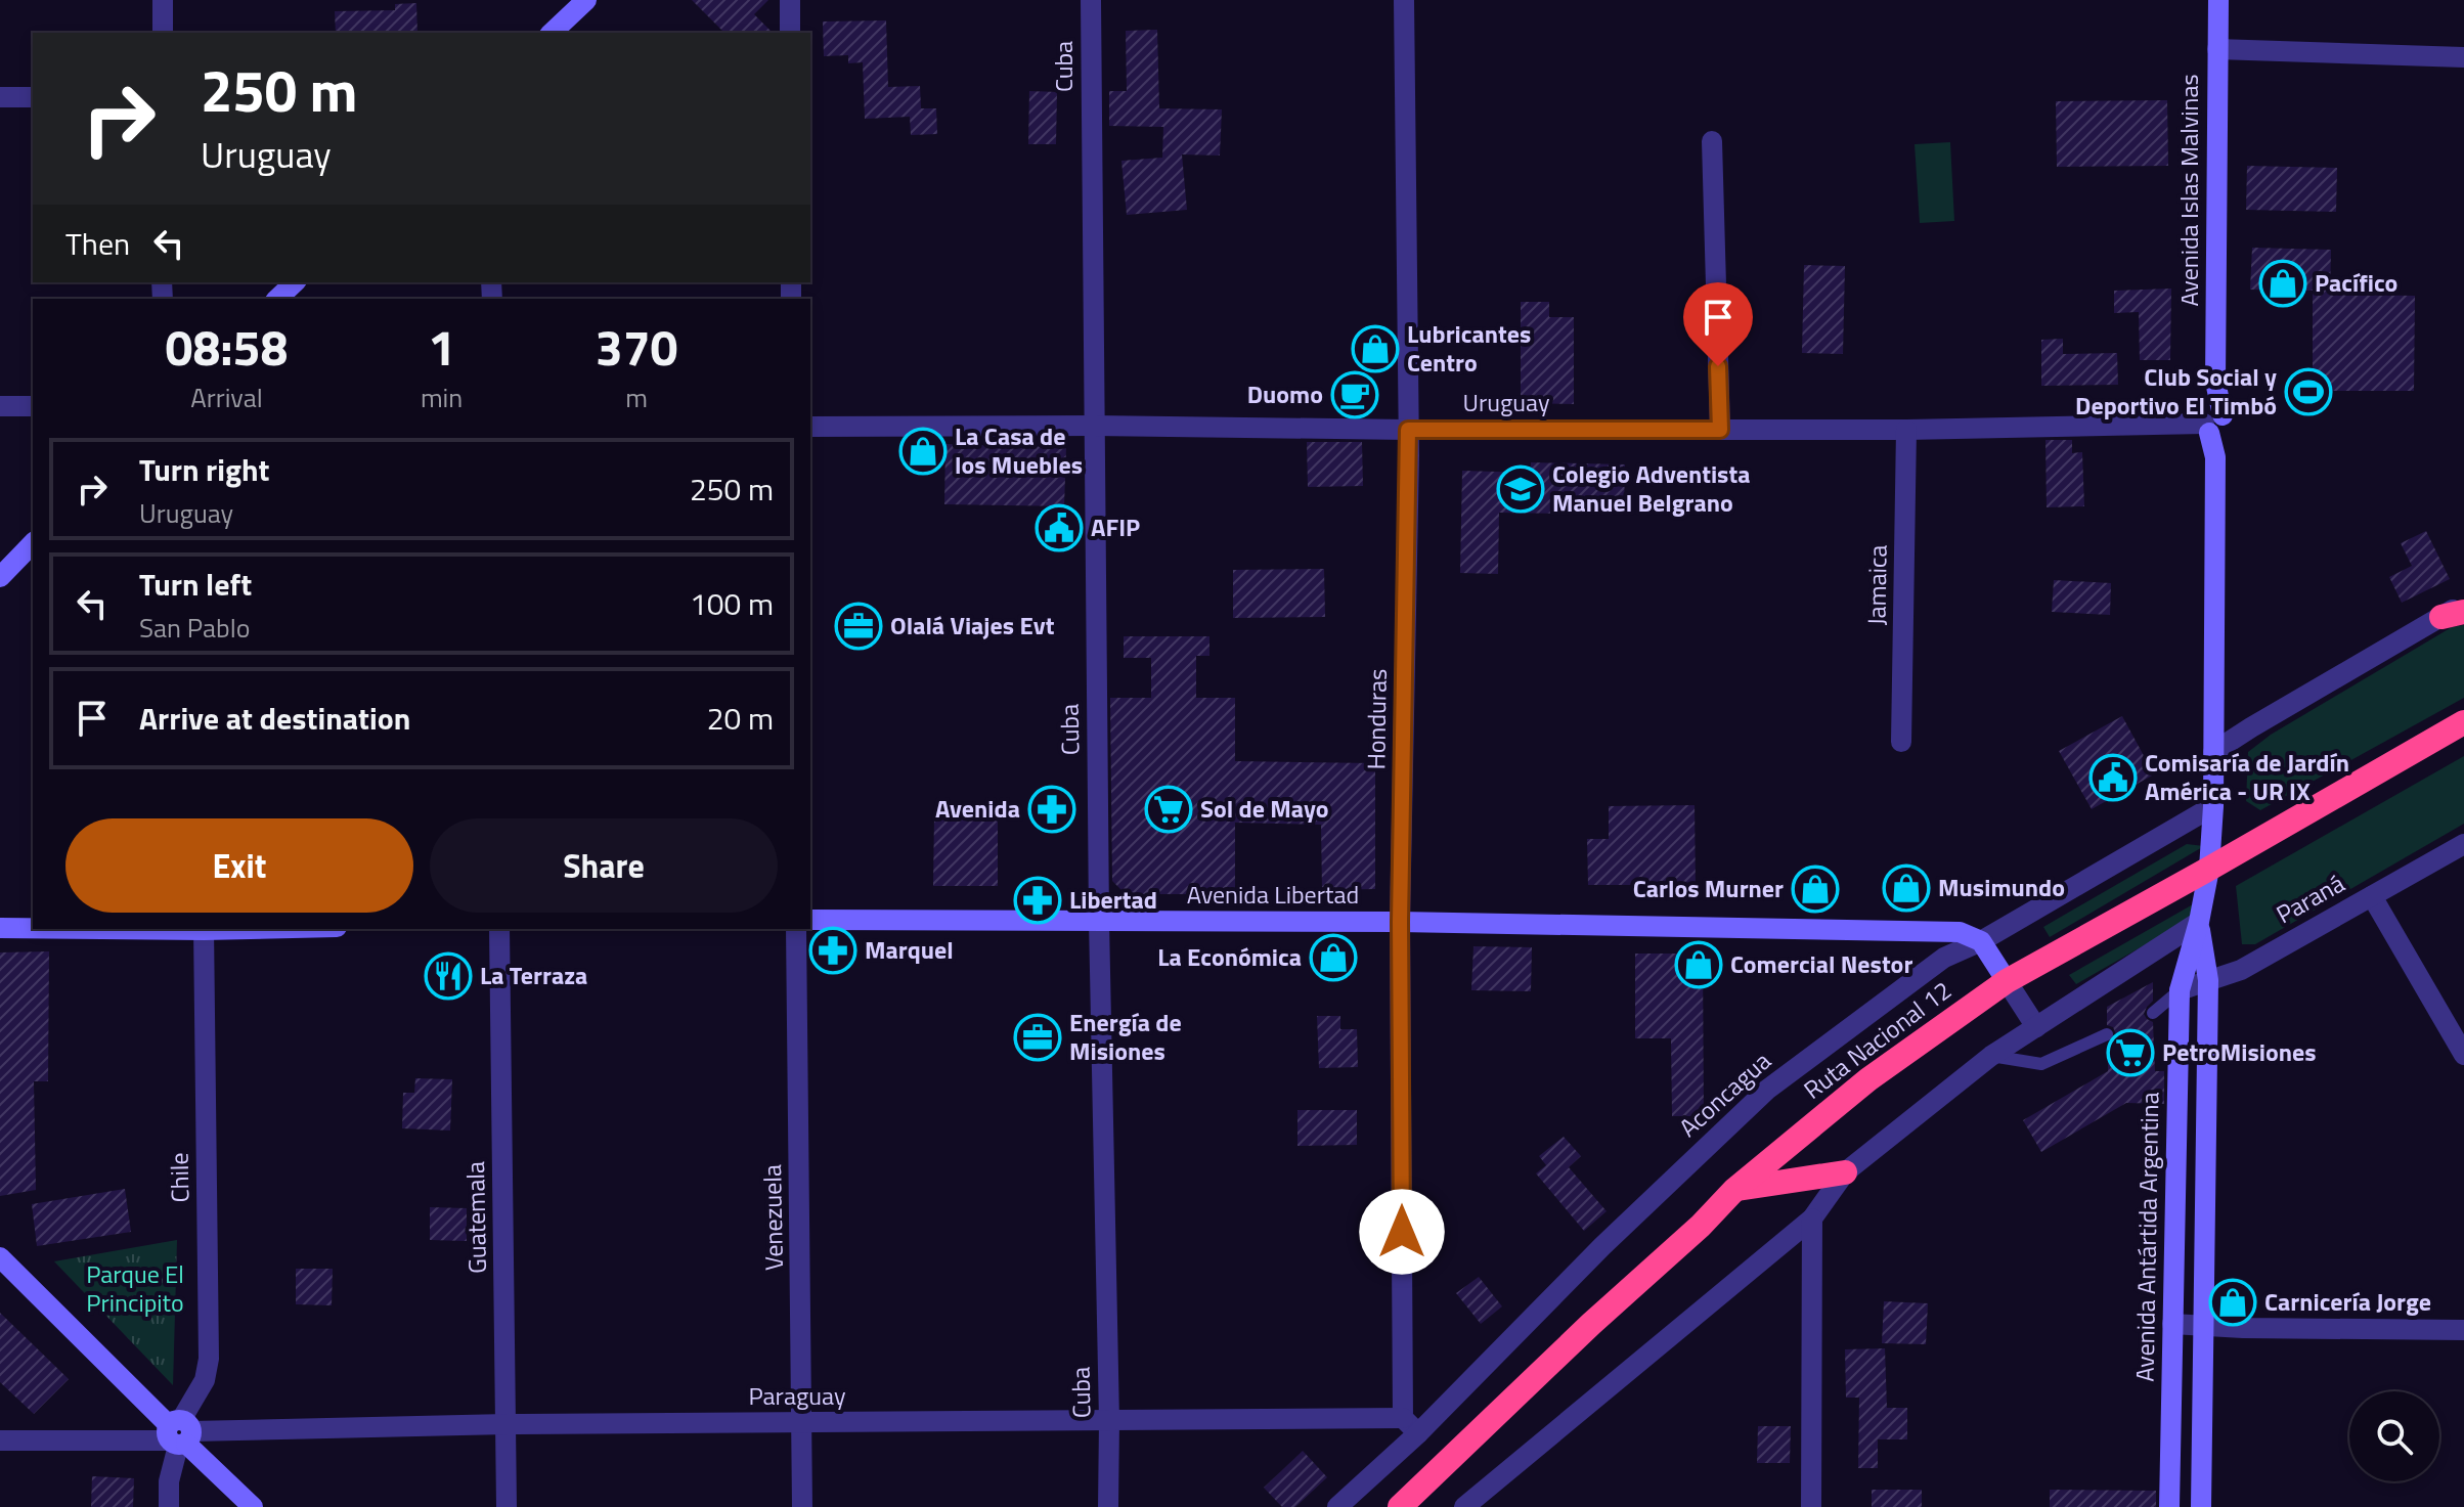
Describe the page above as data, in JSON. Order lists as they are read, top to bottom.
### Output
{
  "streets": {
    "highway": ["Ruta Nacional 12"],
    "main road": ["Avenida Islas Malvinas", "Avenida Libertad", "Avenida Antártida Argentina"],
    "street": [
      "Cuba",
      "Uruguay",
      "Jamaica",
      "Honduras",
      "Paraná",
      "Aconcagua",
      "Chile",
      "Guatemala",
      "Venezuela",
      "Paraguay"
    ]
  },
  "crossings": [
    ["Cuba", "Uruguay"],
    ["Cuba", "Avenida Libertad"],
    ["Cuba", "Paraguay"],
    ["Avenida Islas Malvinas", "Uruguay"],
    ["Uruguay", "Jamaica"],
    ["Uruguay", "Honduras"],
    ["Honduras", "Avenida Libertad"],
    ["Honduras", "Aconcagua"],
    ["Honduras", "Paraguay"],
    ["Avenida Libertad", "Aconcagua"],
    ["Paraná", "Avenida Antártida Argentina"],
    ["Ruta Nacional 12", "Avenida Antártida Argentina"],
    ["Aconcagua", "Avenida Antártida Argentina"],
    ["Aconcagua", "Paraguay"],
    ["Chile", "Paraguay"],
    ["Guatemala", "Paraguay"],
    ["Venezuela", "Paraguay"]
  ],
  "parks": ["Parque El Principito"],
  "places": {
    "shop": [
      "Pacífico",
      "Lubricantes Centro",
      "La Casa de los Muebles",
      "Musimundo",
      "Carlos Murner",
      "La Económica",
      "Comercial Nestor",
      "Carnicería Jorge"
    ],
    "sports": ["Club Social y Deportivo El Timbó"],
    "cafe": ["Duomo"],
    "school or university": ["Colegio Adventista Manuel Belgrano"],
    "public building": ["AFIP", "Comisaría de Jardín América - UR IX"],
    "office": ["Olalá Viajes Evt", "Energía de Misiones"],
    "pharmacy": ["Avenida", "Libertad", "Marquel"],
    "supermarket": ["Sol de Mayo", "PetroMisiones"],
    "restaurant": ["La Terraza"]
  },
  "page": {
    "turn": ["250 m", "Uruguay"],
    "then": "Then",
    "eta": [
      "08:58",
      "Arrival",
      "1",
      "min",
      "370",
      "m"
    ],
    "list": [
      {
        "name": "Turn right",
        "note": "Uruguay",
        "value": "250 m"
      },
      {
        "name": "Turn left",
        "note": "San Pablo",
        "value": "100 m"
      },
      {
        "name": "Arrive at destination",
        "value": "20 m"
      }
    ],
    "buttons": ["Exit", "Share"]
  }
}
